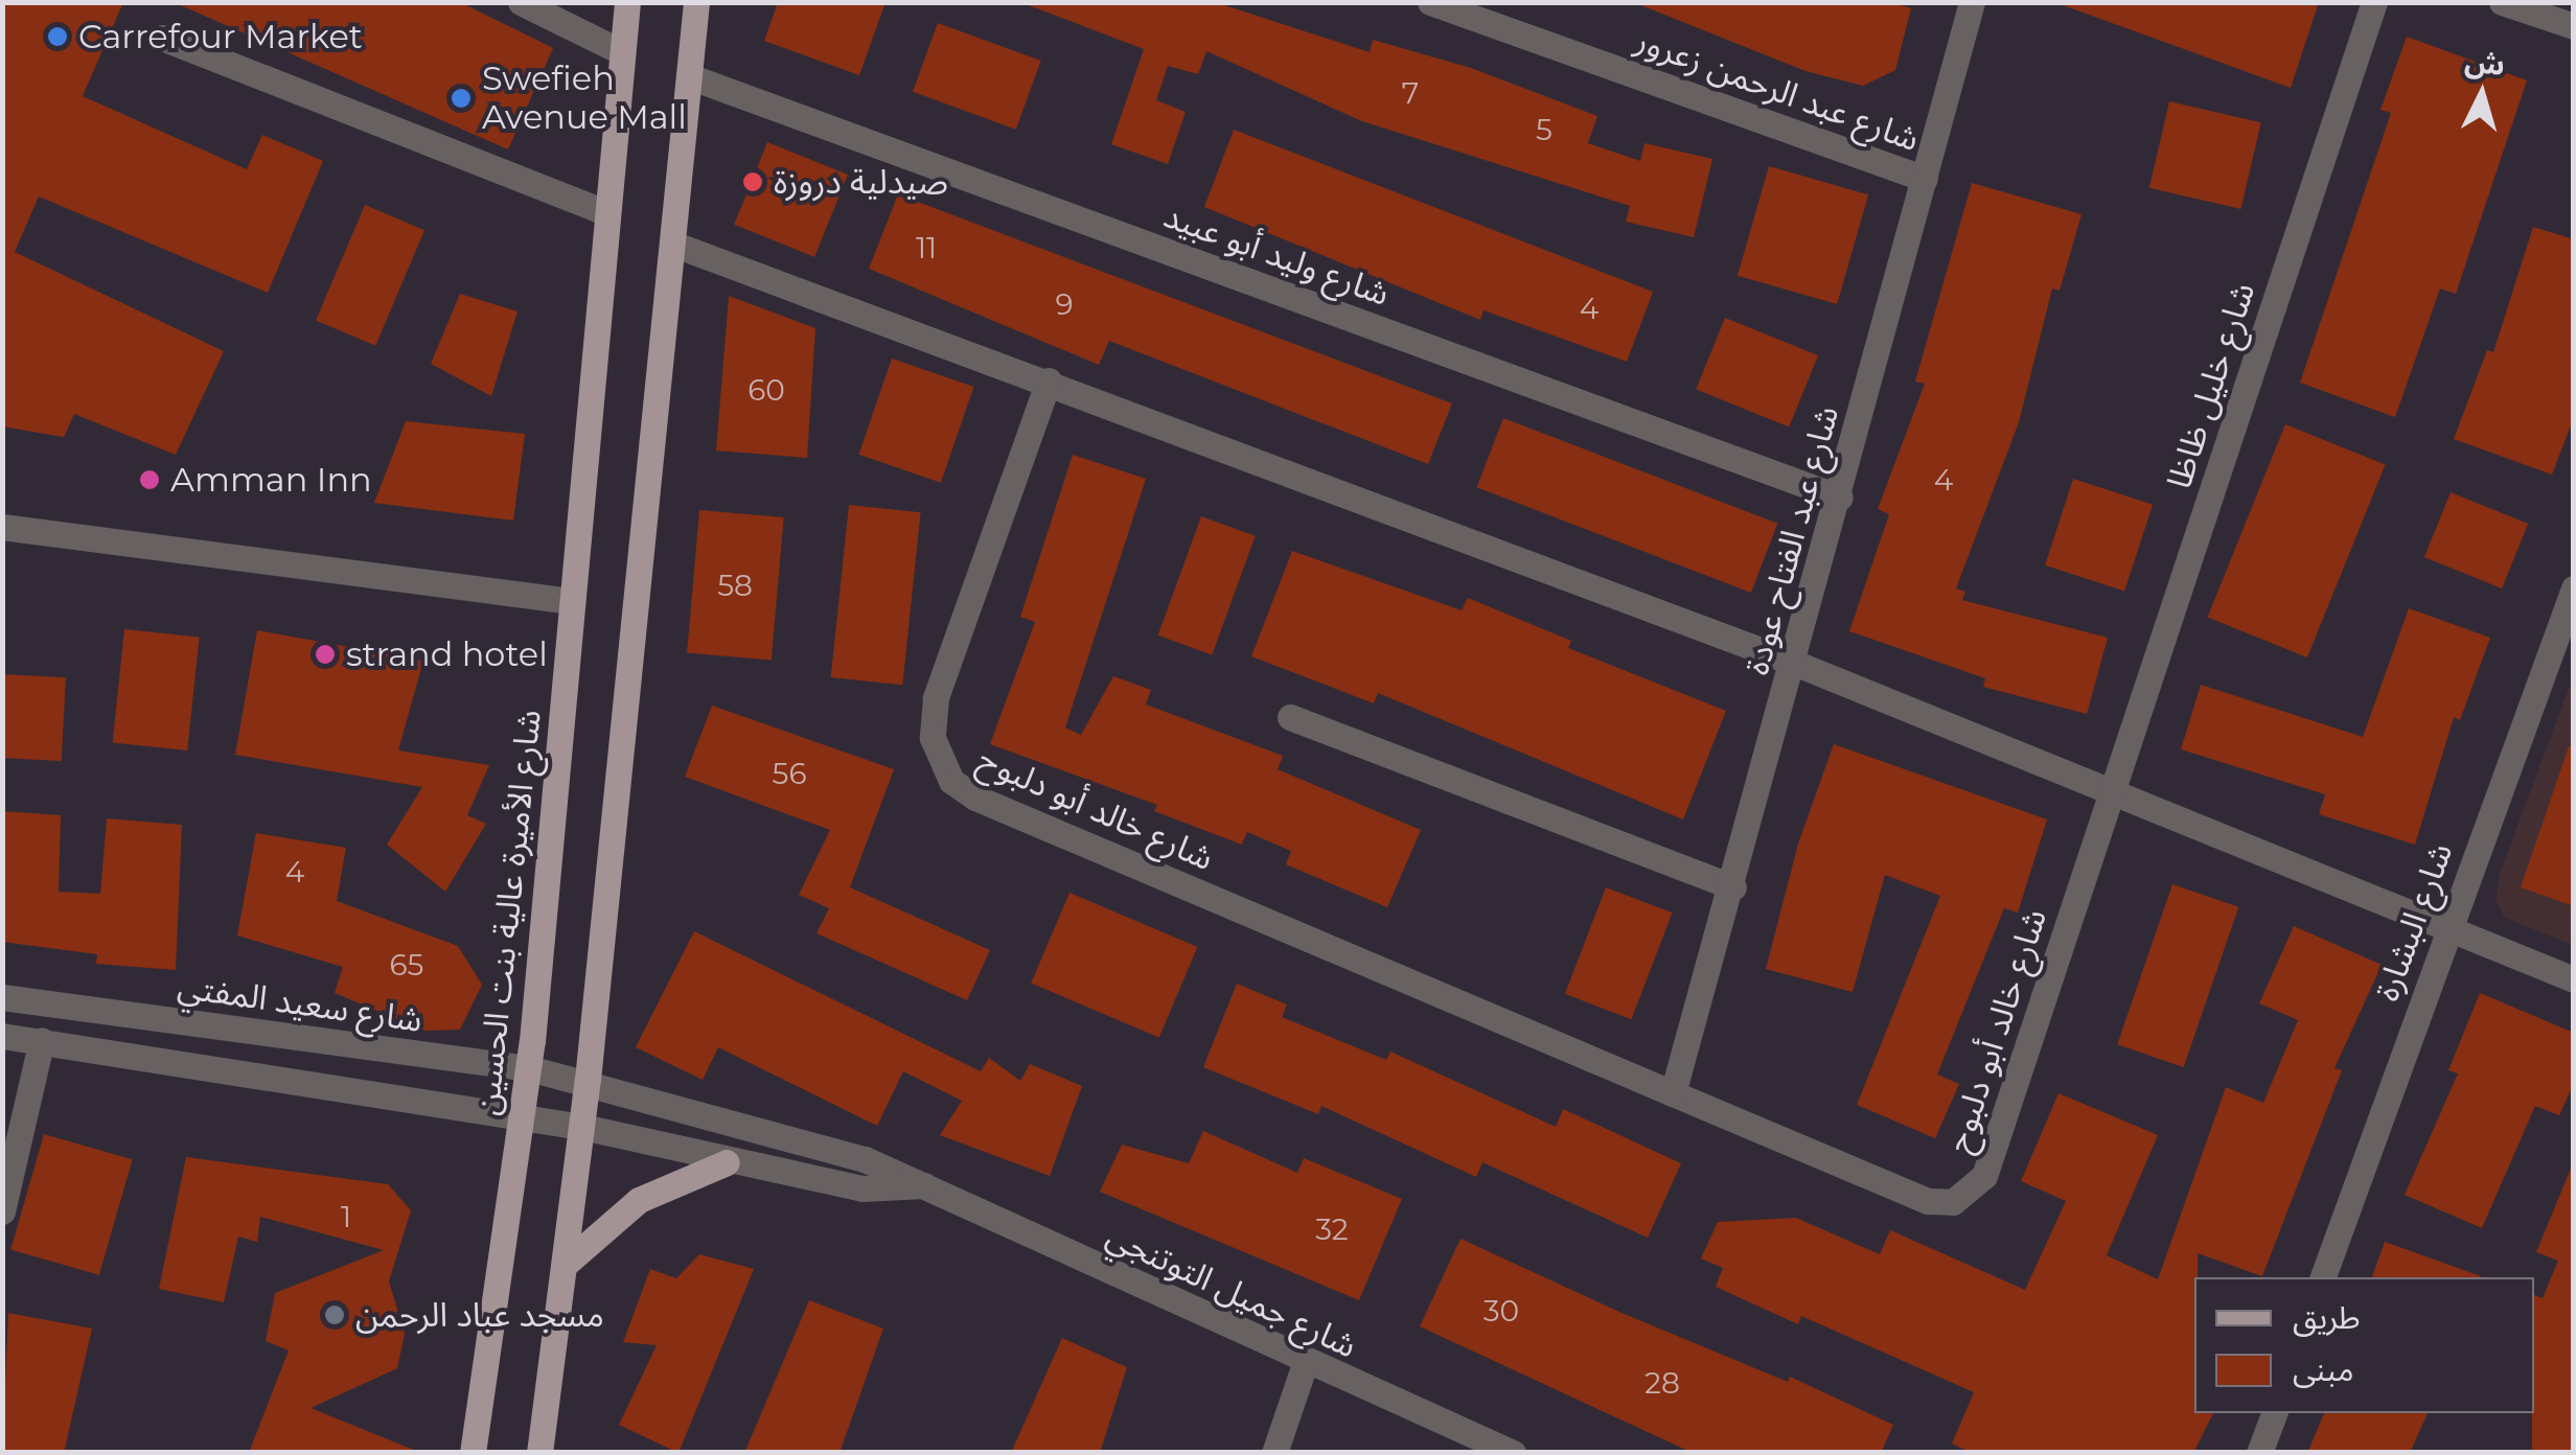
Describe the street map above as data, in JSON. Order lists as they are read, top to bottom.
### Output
{
  "streets": {
    "main road": ["شارع الأميرة عالية بنت الحسين"],
    "street": [
      "شارع عبد الرحمن زعرور",
      "شارع وليد أبو عبيد",
      "شارع خليل ظاظا",
      "شارع عبد الفتاح عودة",
      "شارع خالد أبو دلبوح",
      "شارع البشارة",
      "شارع سعيد المفتي",
      "شارع جميل التوتنجي"
    ]
  },
  "crossings": [
    ["شارع عبد الرحمن زعرور", "شارع عبد الفتاح عودة"],
    ["شارع وليد أبو عبيد", "شارع عبد الفتاح عودة"],
    ["شارع خليل ظاظا", "شارع خالد أبو دلبوح"],
    ["شارع عبد الفتاح عودة", "شارع خالد أبو دلبوح"],
    ["شارع الأميرة عالية بنت الحسين", "شارع سعيد المفتي"],
    ["شارع سعيد المفتي", "شارع جميل التوتنجي"]
  ],
  "places": [
    "Carrefour Market",
    "Swefieh Avenue Mall",
    "صيدلية دروزة",
    "Amman Inn",
    "strand hotel",
    "مسجد عباد الرحمن"
  ],
  "house_numbers": [
    "7",
    "5",
    "11",
    "9",
    "4",
    "60",
    "4",
    "58",
    "56",
    "4",
    "65",
    "1",
    "32",
    "30",
    "28"
  ],
  "legend": ["طريق", "مبنى"],
  "north": "top"
}
